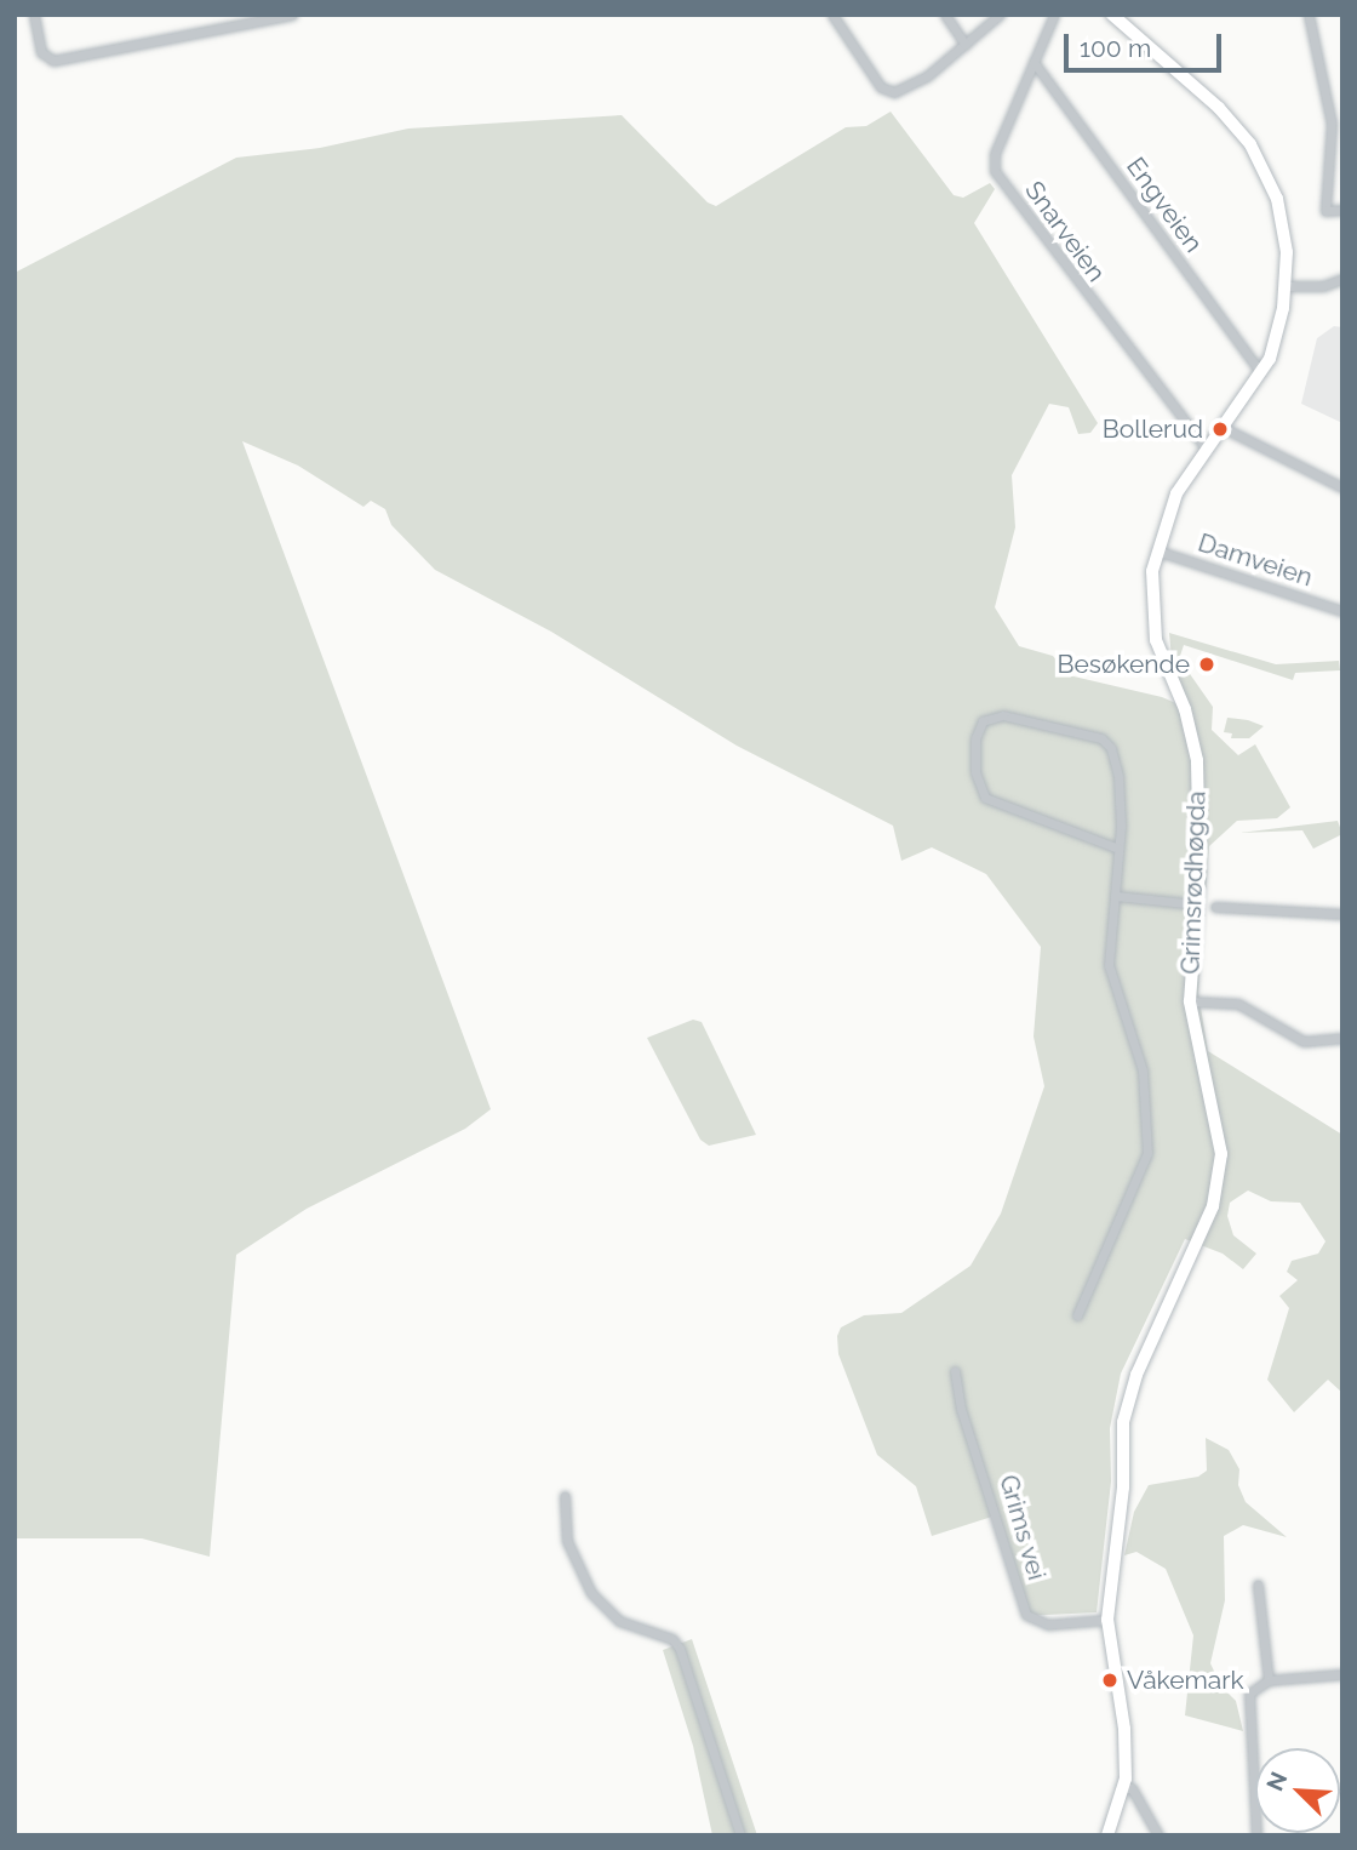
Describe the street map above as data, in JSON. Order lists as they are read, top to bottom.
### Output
{
  "streets": {
    "main road": ["Grimsrødhøgda"],
    "street": [
      "Engveien",
      "Snarveien",
      "Damveien",
      "Grims vei"
    ]
  },
  "crossings": [
    ["Engveien", "Snarveien"],
    ["Engveien", "Grimsrødhøgda"],
    ["Snarveien", "Grimsrødhøgda"],
    ["Damveien", "Grimsrødhøgda"],
    ["Grimsrødhøgda", "Grims vei"]
  ],
  "places": ["Bollerud", "Besøkende", "Våkemark"],
  "scale_bar": "100 m",
  "north": "top left"
}
